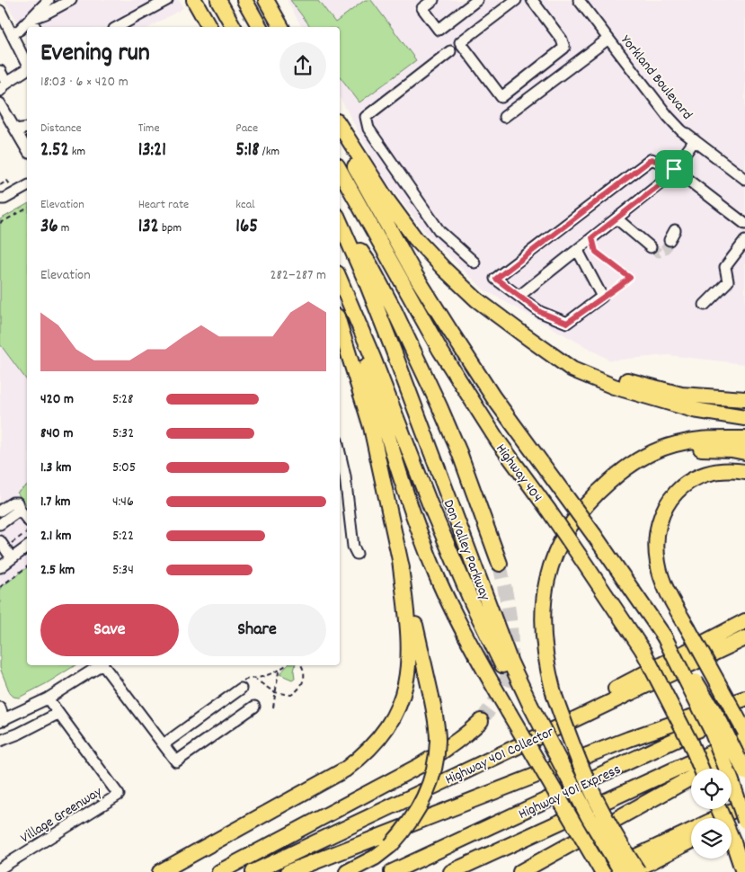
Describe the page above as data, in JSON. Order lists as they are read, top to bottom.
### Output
{
  "streets": {
    "highway": [
      "Highway 404",
      "Don Valley Parkway",
      "Highway 401 Collector",
      "Highway 401 Express"
    ],
    "street": ["Yorkland Boulevard", "Village Greenway"]
  },
  "page": {
    "heading": ["Evening run", "18:03 · 6 × 420 m"],
    "stats": [
      ["Distance", "2.52 km"],
      ["Time", "13:21"],
      ["Pace", "5:18 /km"],
      ["Elevation", "36 m"],
      ["Heart rate", "132 bpm"],
      ["kcal", "165"]
    ],
    "chart": ["Elevation", "282–287 m"],
    "list": [
      {
        "name": "420 m",
        "note": "5:28"
      },
      {
        "name": "840 m",
        "note": "5:32"
      },
      {
        "name": "1.3 km",
        "note": "5:05"
      },
      {
        "name": "1.7 km",
        "note": "4:46"
      },
      {
        "name": "2.1 km",
        "note": "5:22"
      },
      {
        "name": "2.5 km",
        "note": "5:34"
      }
    ],
    "buttons": ["Save", "Share"]
  }
}
